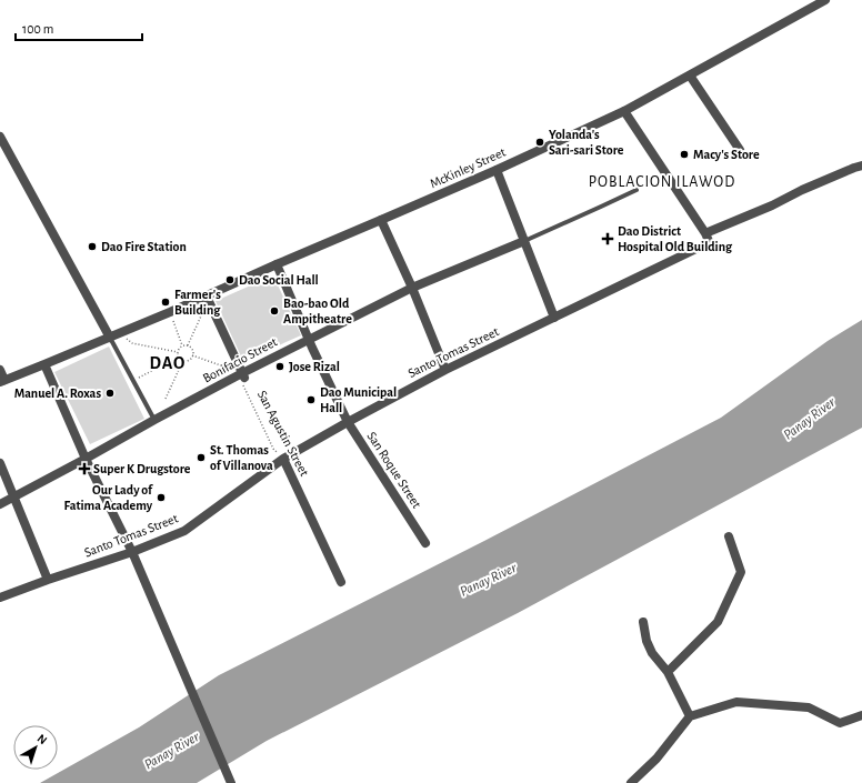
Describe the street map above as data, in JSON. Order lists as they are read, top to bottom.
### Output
{
  "streets": {
    "street": [
      "McKinley Street",
      "Santo Tomas Street",
      "Bonifacio Street",
      "San Agustin Street",
      "San Roque Street"
    ]
  },
  "crossings": [
    ["McKinley Street", "San Roque Street"],
    ["Santo Tomas Street", "San Agustin Street"],
    ["Santo Tomas Street", "San Roque Street"],
    ["Bonifacio Street", "San Agustin Street"],
    ["Bonifacio Street", "San Roque Street"]
  ],
  "districts": ["POBLACION ILAWOD", "DAO"],
  "water": ["Panay River"],
  "places": {
    "other": [
      "Yolanda's Sari-sari Store",
      "Macy's Store",
      "Dao Fire Station",
      "Dao Social Hall",
      "Farmer's Building",
      "Bao-bao Old Ampitheatre",
      "Jose Rizal",
      "Manuel A. Roxas",
      "Dao Municipal Hall",
      "St. Thomas of Villanova",
      "Our Lady of Fatima Academy"
    ],
    "health": ["Dao District Hospital Old Building", "Super K Drugstore"]
  },
  "scale_bar": "100 m",
  "north": "top right"
}
